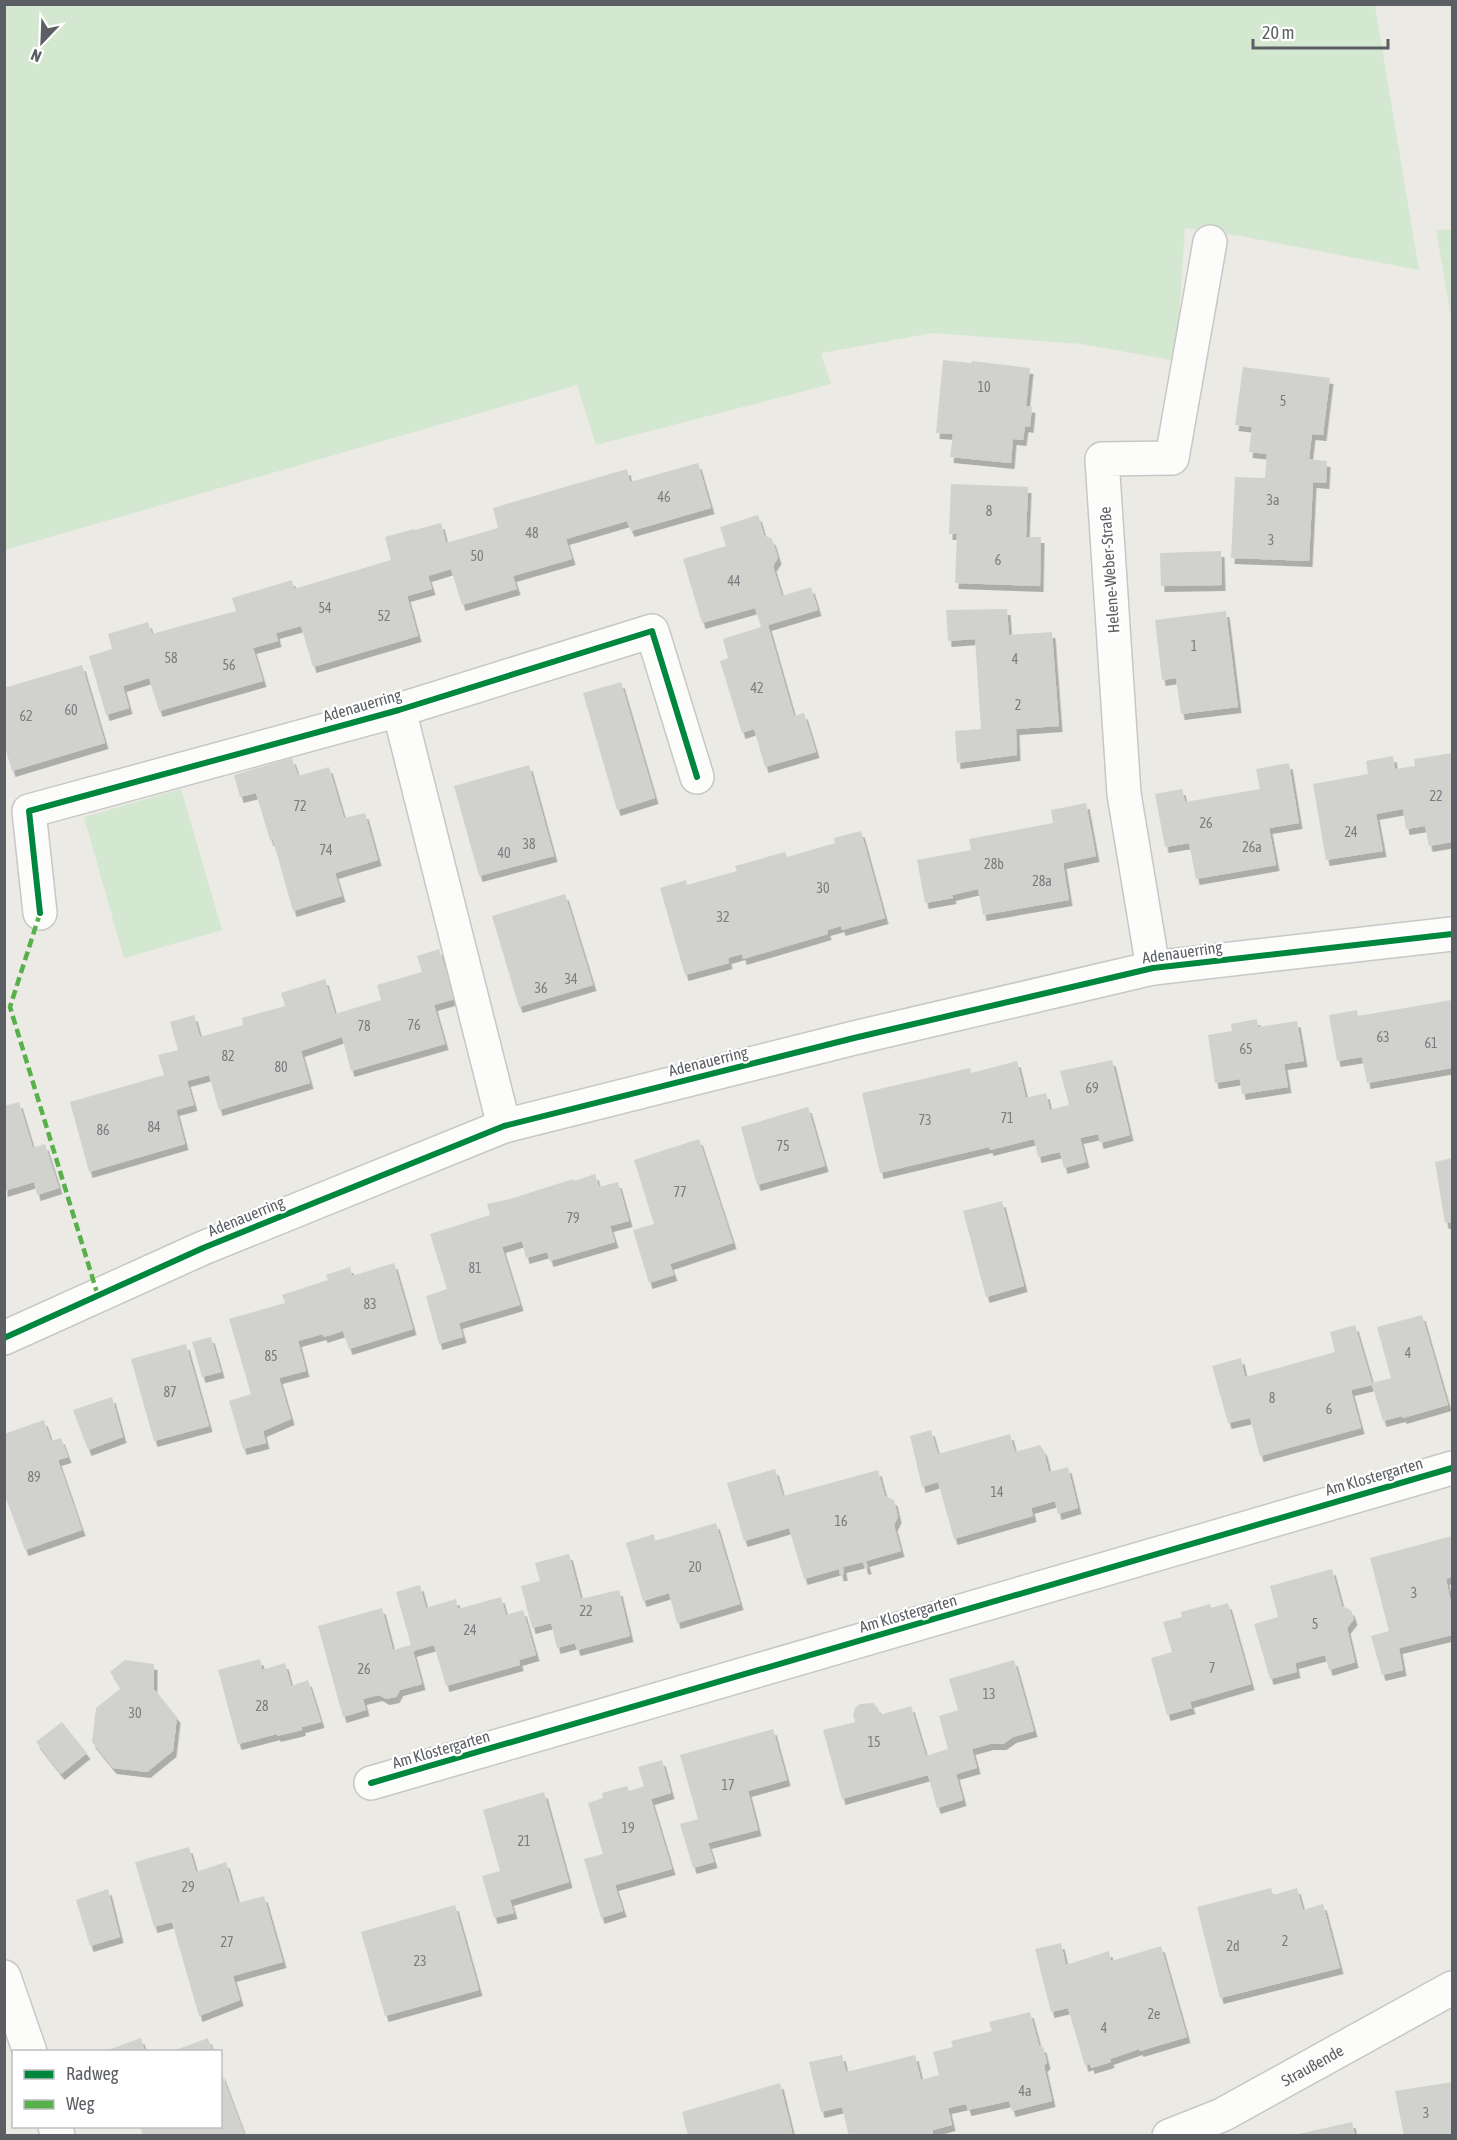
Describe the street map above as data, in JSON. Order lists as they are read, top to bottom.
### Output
{
  "streets": {
    "street": [
      "Helene-Weber-Straße",
      "Adenauerring",
      "Am Klostergarten",
      "Straußende"
    ]
  },
  "crossings": [
    ["Helene-Weber-Straße", "Adenauerring"]
  ],
  "house_numbers": [
    "10",
    "5",
    "46",
    "3a",
    "8",
    "48",
    "3",
    "50",
    "6",
    "44",
    "54",
    "52",
    "1",
    "58",
    "4",
    "56",
    "42",
    "2",
    "60",
    "62",
    "22",
    "72",
    "26",
    "24",
    "38",
    "26a",
    "74",
    "40",
    "28b",
    "28a",
    "30",
    "32",
    "34",
    "36",
    "76",
    "78",
    "63",
    "61",
    "65",
    "82",
    "80",
    "69",
    "71",
    "73",
    "84",
    "86",
    "75",
    "77",
    "79",
    "81",
    "83",
    "4",
    "85",
    "87",
    "8",
    "6",
    "89",
    "14",
    "16",
    "20",
    "3",
    "22",
    "5",
    "24",
    "7",
    "26",
    "13",
    "28",
    "30",
    "15",
    "17",
    "19",
    "21",
    "29",
    "2",
    "27",
    "2d",
    "23",
    "2e",
    "4",
    "4a",
    "3"
  ],
  "legend": ["Radweg", "Weg"],
  "scale_bar": "20 m",
  "north": "bottom left"
}
